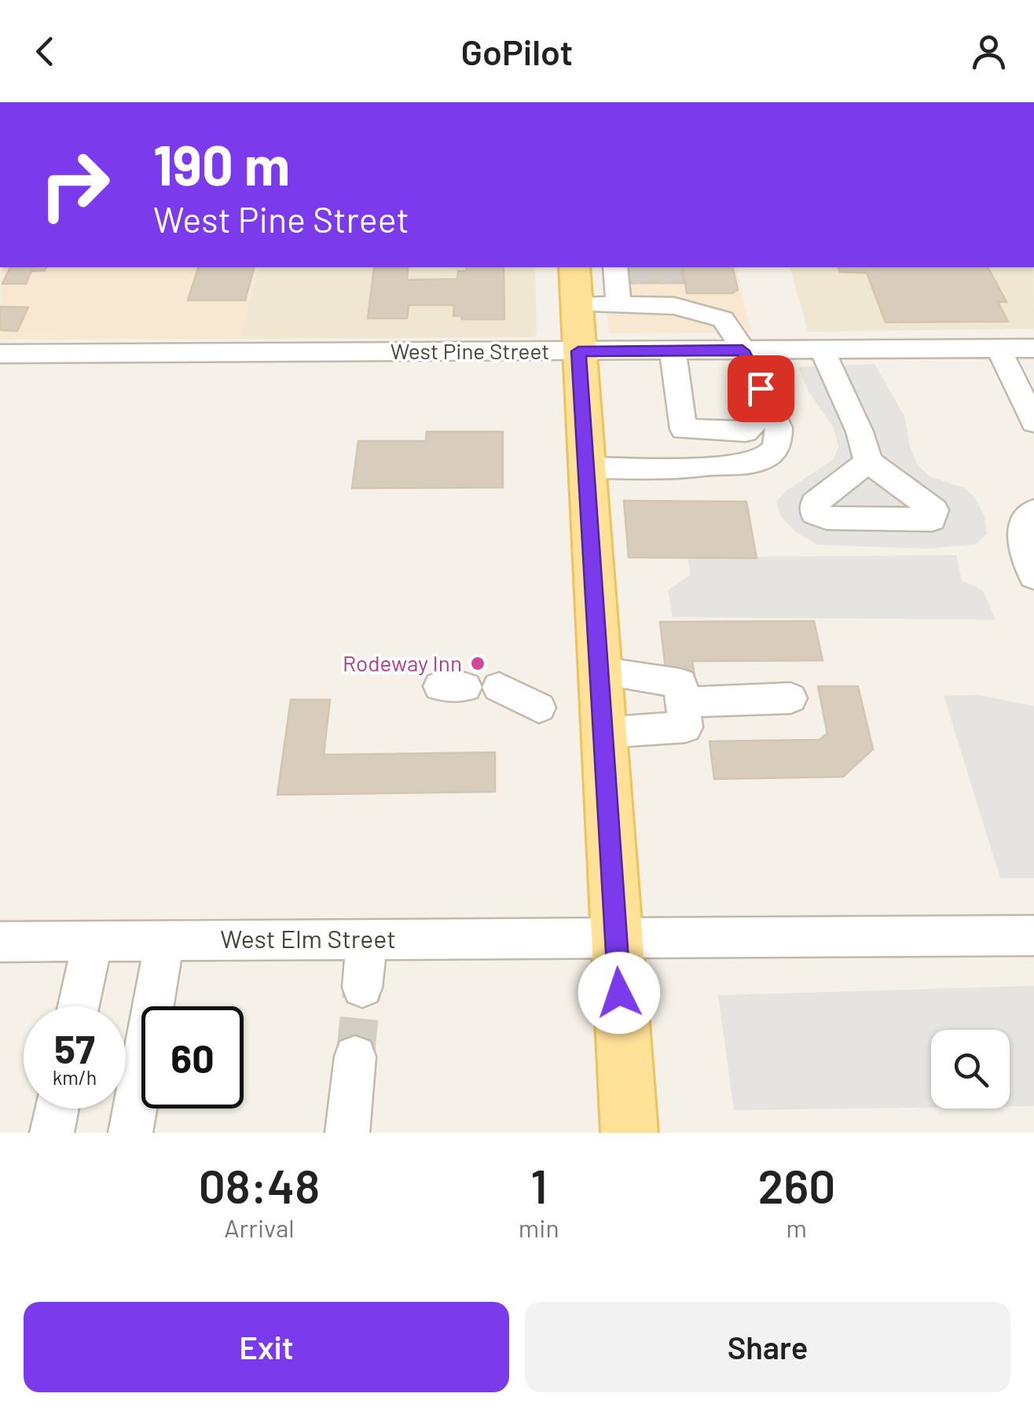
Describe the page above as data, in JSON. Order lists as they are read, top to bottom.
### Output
{
  "streets": {
    "street": ["West Pine Street", "West Elm Street"]
  },
  "places": ["Rodeway Inn"],
  "page": {
    "header": "GoPilot",
    "turn": ["190 m", "West Pine Street"],
    "speed": "57 km/h",
    "limit": "60",
    "eta": [
      "08:48",
      "Arrival",
      "1",
      "min",
      "260",
      "m"
    ],
    "buttons": ["Exit", "Share"]
  }
}
